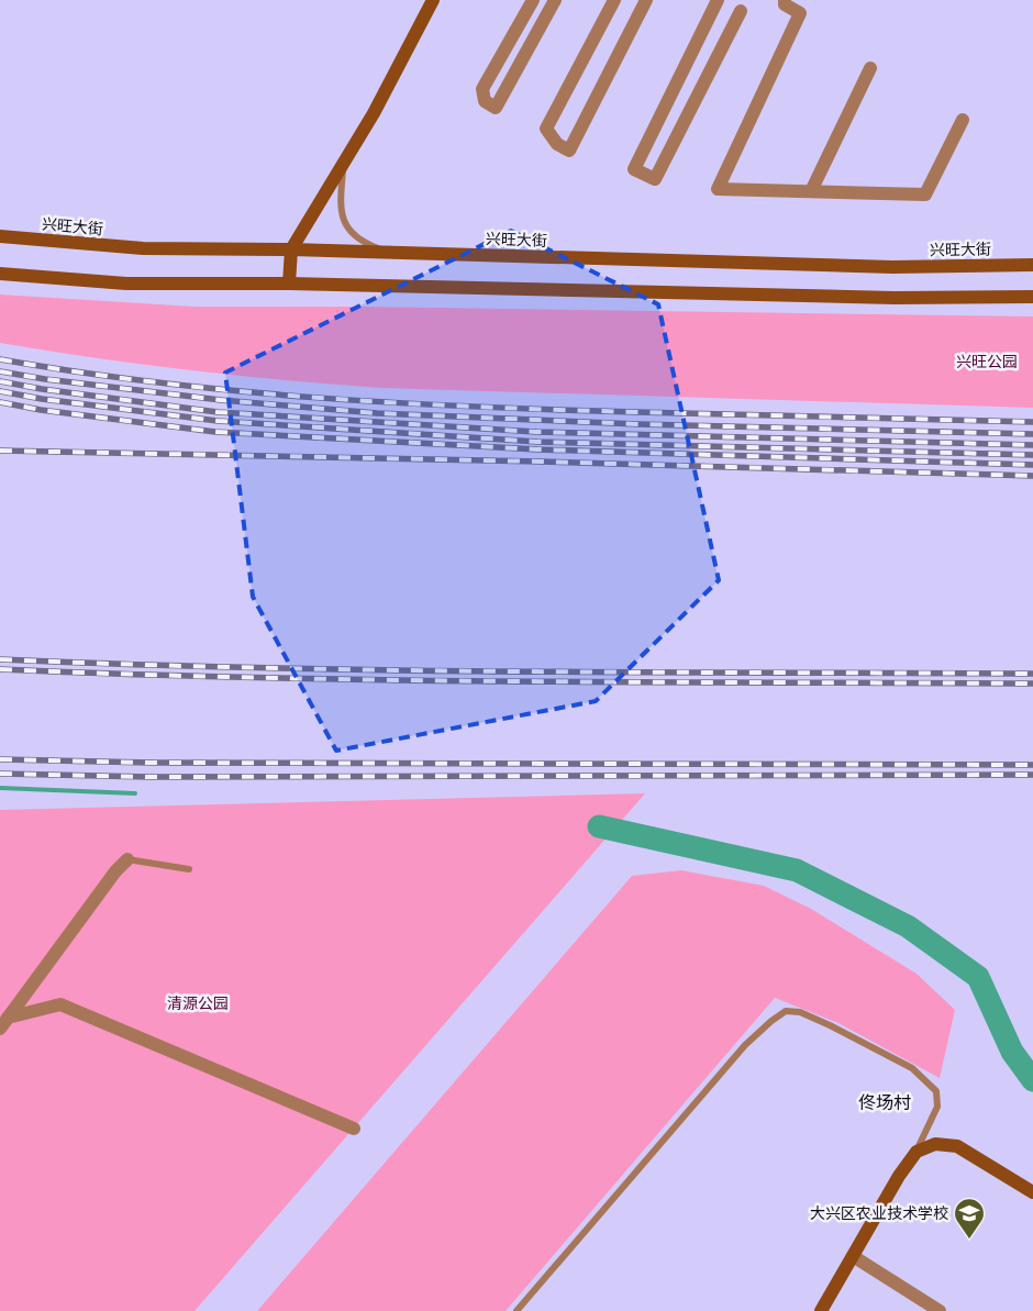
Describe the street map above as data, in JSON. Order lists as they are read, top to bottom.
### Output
{
  "streets": {
    "main road": ["兴旺大街"]
  },
  "districts": ["佟场村"],
  "parks": ["兴旺公园", "清源公园"],
  "places": {
    "school or university": ["大兴区农业技术学校"]
  }
}
